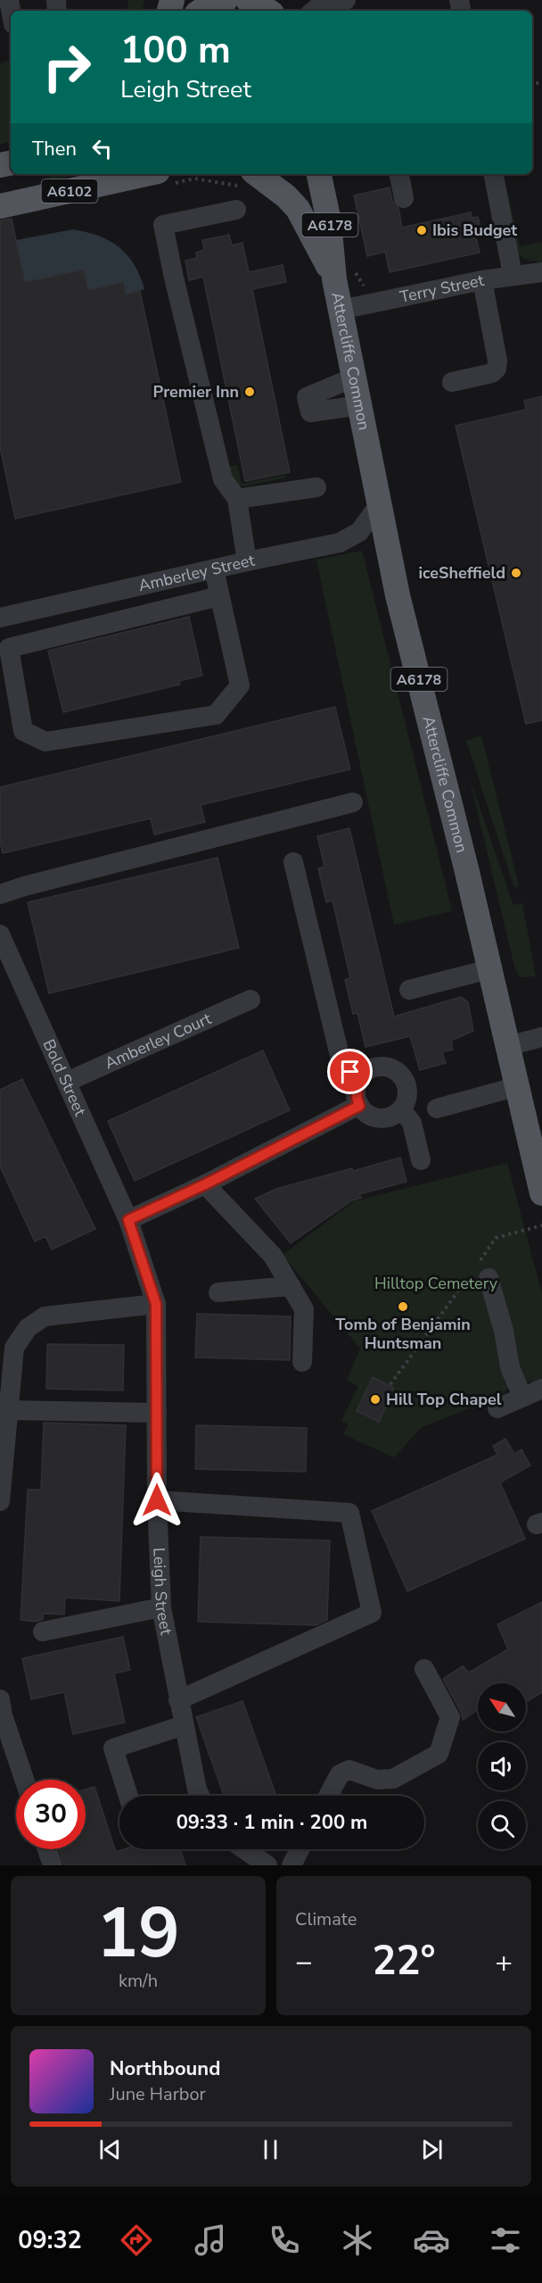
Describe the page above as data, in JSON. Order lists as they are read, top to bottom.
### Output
{
  "streets": {
    "main road": ["A6102", "A6178", "Attercliffe Common"],
    "street": [
      "Terry Street",
      "Amberley Street",
      "Amberley Court",
      "Bold Street",
      "Leigh Street"
    ]
  },
  "crossings": [
    ["Terry Street", "Attercliffe Common"],
    ["Attercliffe Common", "Amberley Street"],
    ["Amberley Court", "Bold Street"],
    ["Bold Street", "Leigh Street"]
  ],
  "parks": ["Hilltop Cemetery"],
  "places": [
    "Ibis Budget",
    "Premier Inn",
    "iceSheffield",
    "Tomb of Benjamin Huntsman",
    "Hill Top Chapel"
  ],
  "north": "top left",
  "page": {
    "turn": ["100 m", "Leigh Street"],
    "then": "Then",
    "limit": "30",
    "trip": "09:33 · 1 min · 200 m",
    "tile": [
      ["19", "km/h"],
      "Climate"
    ],
    "heat": ["−", "22°", "+"],
    "song": ["Northbound", "June Harbor"],
    "tabs": "09:32"
  }
}
